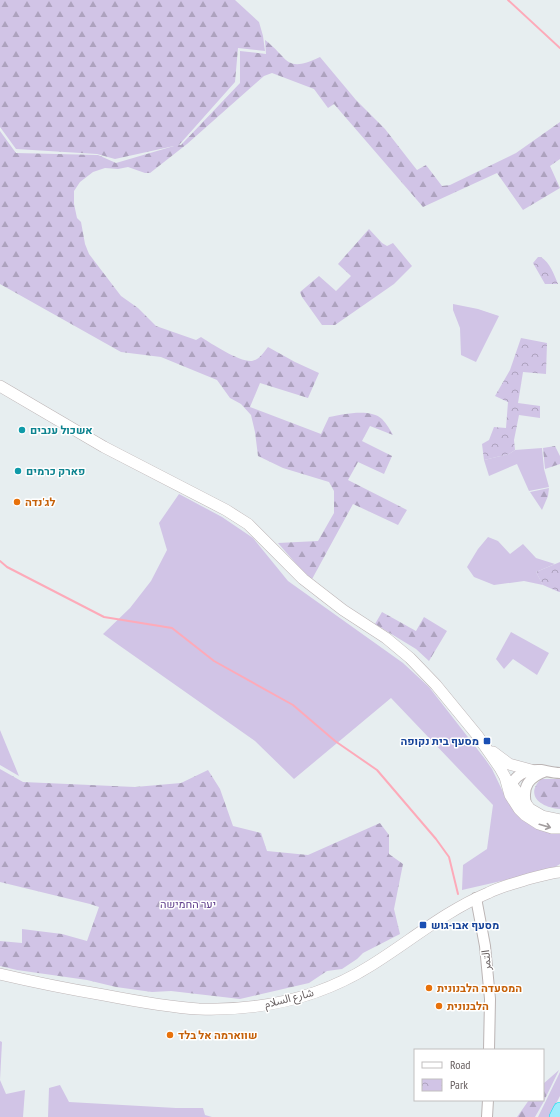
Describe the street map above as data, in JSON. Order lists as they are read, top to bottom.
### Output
{
  "streets": {
    "main road": ["شارع السلام"],
    "street": ["التمر"]
  },
  "crossings": [
    ["التمر", "شارع السلام"]
  ],
  "parks": ["יער החמישה"],
  "places": {
    "other": [
      "אשכול ענבים",
      "פארק כרמים",
      "לג'נדה",
      "המסעדה הלבנונית",
      "הלבנונית",
      "שווארמה אל בלד"
    ],
    "transit": ["מסעף בית נקופה", "מסעף אבו-גוש"]
  },
  "legend": ["Road", "Park"]
}
